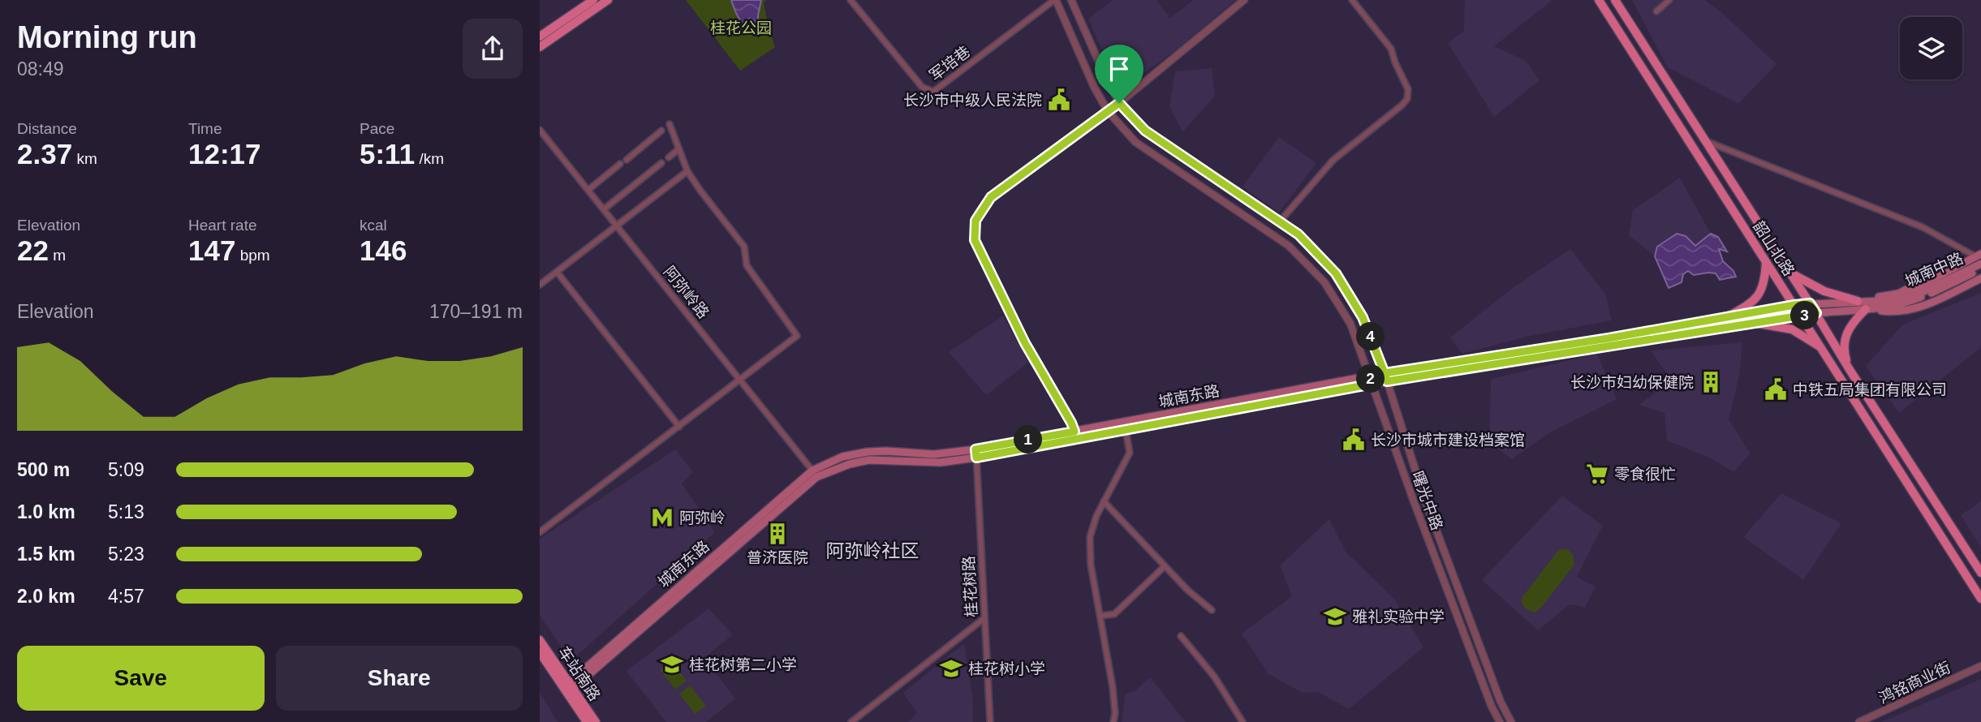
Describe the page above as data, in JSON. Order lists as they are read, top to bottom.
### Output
{
  "streets": {
    "main road": [
      "韶山北路",
      "城南中路",
      "城南东路",
      "车站南路"
    ],
    "street": [
      "军培巷",
      "阿弥岭路",
      "曙光中路",
      "桂花树路",
      "鸿铭商业街"
    ]
  },
  "crossings": [
    ["军培巷", "曙光中路"],
    ["韶山北路", "城南东路"],
    ["城南中路", "城南东路"],
    ["阿弥岭路", "城南东路"],
    ["城南东路", "曙光中路"],
    ["城南东路", "桂花树路"],
    ["城南东路", "车站南路"]
  ],
  "districts": ["阿弥岭社区"],
  "parks": ["桂花公园"],
  "places": {
    "public building": ["长沙市中级人民法院", "中铁五局集团有限公司", "长沙市城市建设档案馆"],
    "building": ["长沙市妇幼保健院", "普济医院"],
    "supermarket": ["零食很忙"],
    "metro station": ["阿弥岭"],
    "school or university": ["雅礼实验中学", "桂花树第二小学", "桂花树小学"]
  },
  "page": {
    "heading": ["Morning run", "08:49"],
    "stats": [
      ["Distance", "2.37 km"],
      ["Time", "12:17"],
      ["Pace", "5:11 /km"],
      ["Elevation", "22 m"],
      ["Heart rate", "147 bpm"],
      ["kcal", "146"]
    ],
    "chart": ["Elevation", "170–191 m"],
    "pins": [
      "3",
      "4",
      "2",
      "1"
    ],
    "list": [
      {
        "name": "500 m",
        "note": "5:09"
      },
      {
        "name": "1.0 km",
        "note": "5:13"
      },
      {
        "name": "1.5 km",
        "note": "5:23"
      },
      {
        "name": "2.0 km",
        "note": "4:57"
      }
    ],
    "buttons": ["Save", "Share"]
  }
}
